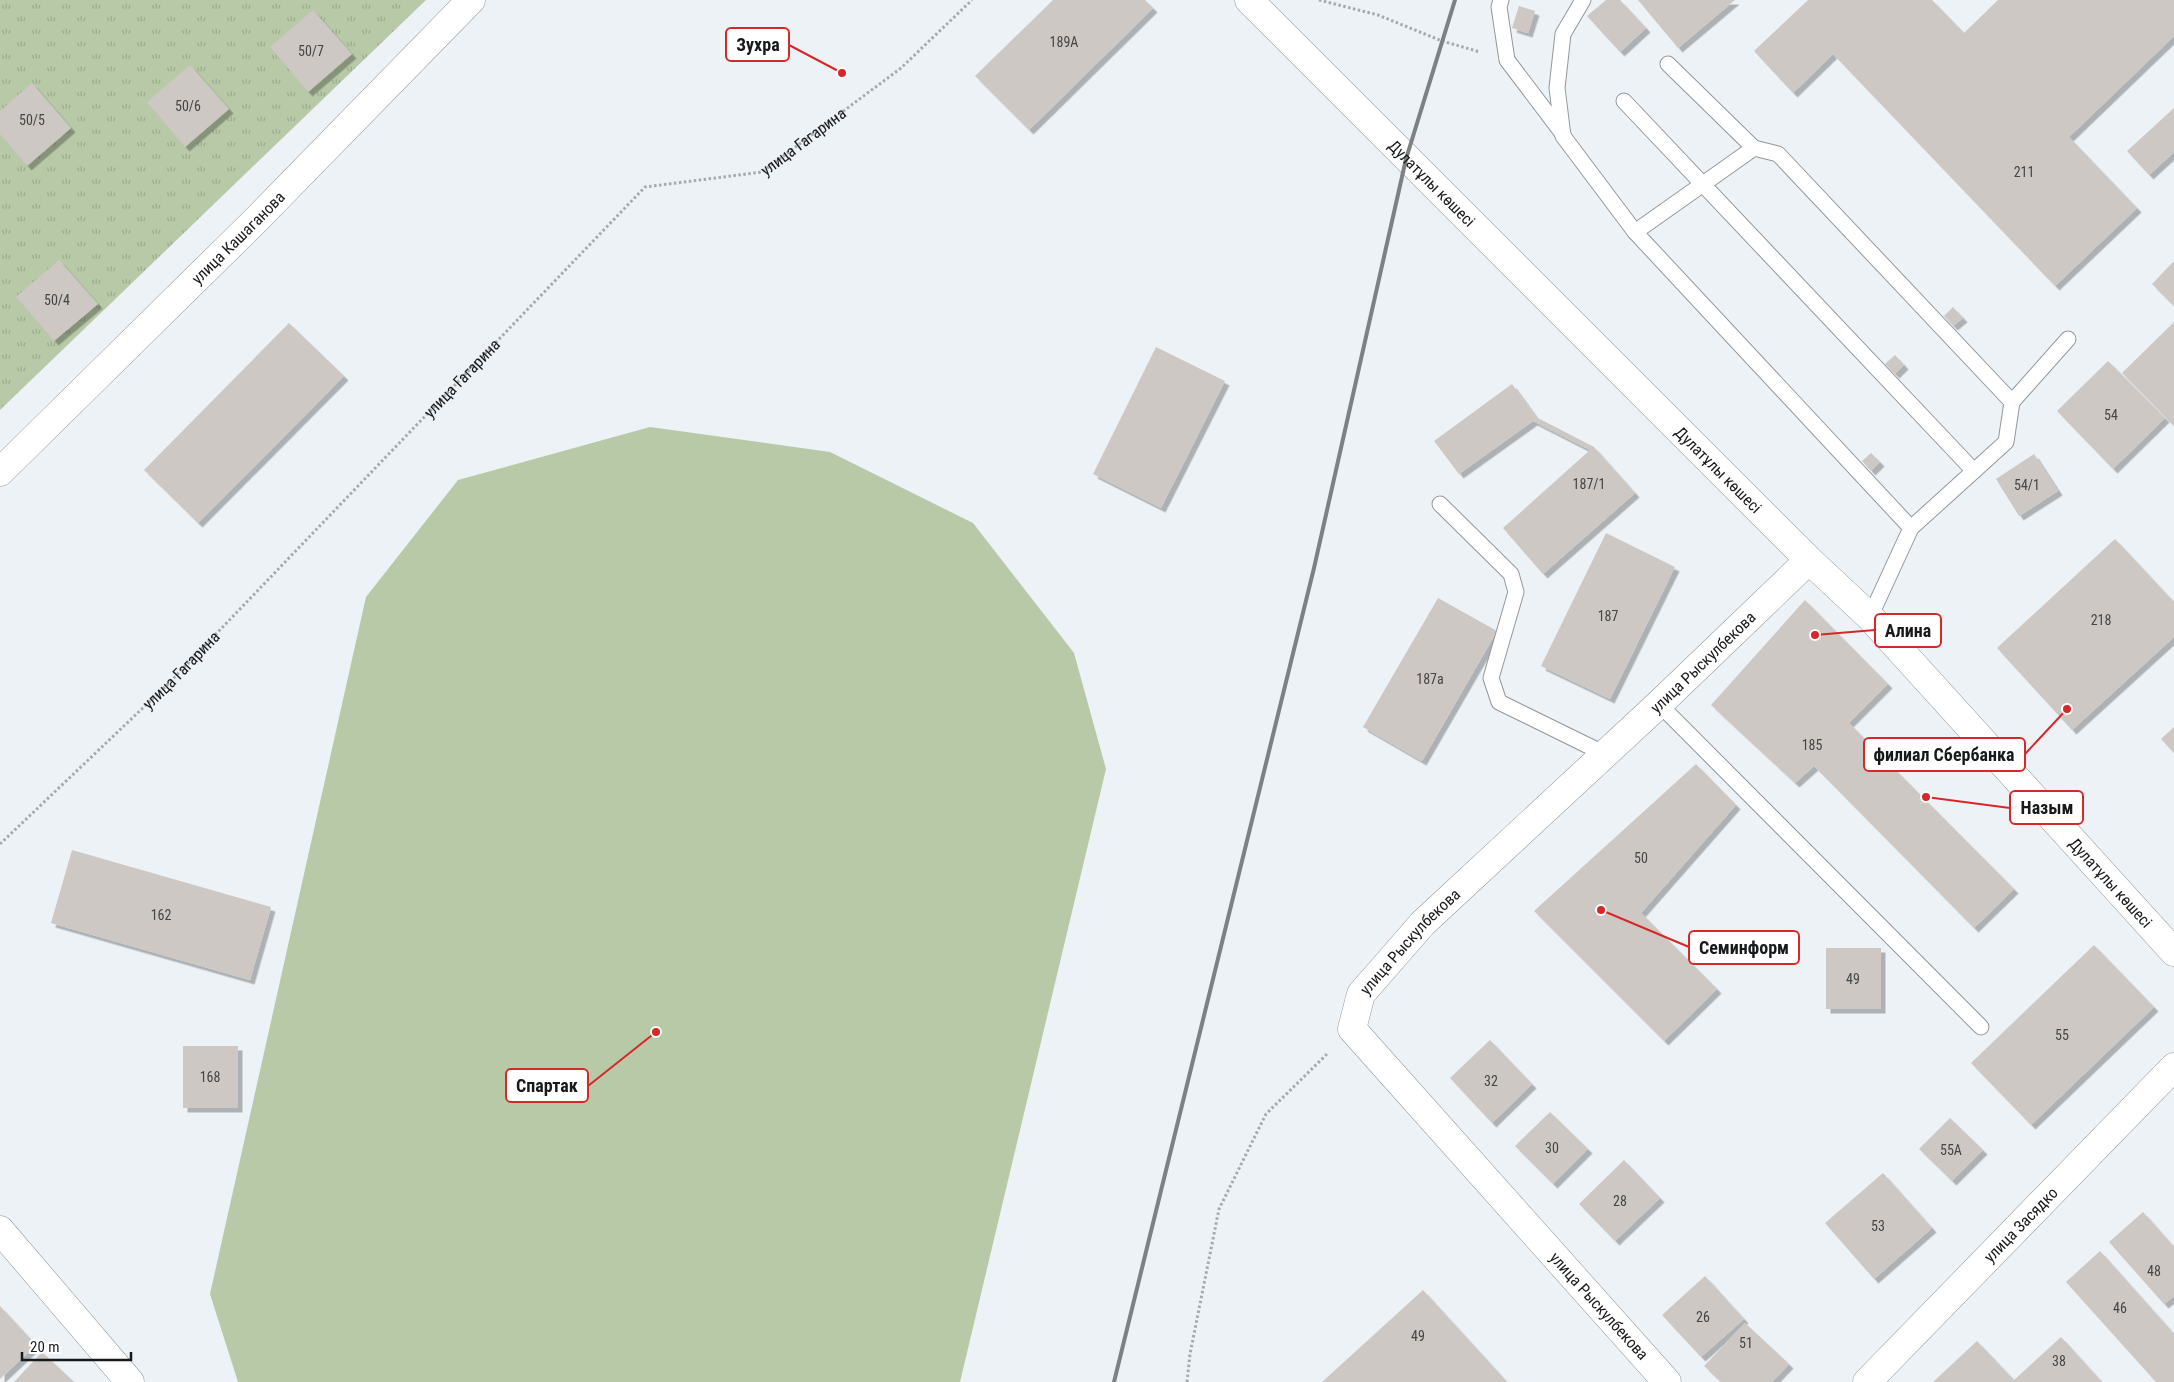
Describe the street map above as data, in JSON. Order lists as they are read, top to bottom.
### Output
{
  "streets": {
    "street": [
      "Дулатұлы көшесі",
      "улица Кашаганова",
      "улица Рыскулбекова",
      "улица Засядко"
    ],
    "path": ["улица Гагарина"]
  },
  "crossings": [
    ["Дулатұлы көшесі", "улица Рыскулбекова"]
  ],
  "places": [
    "Зухра",
    "Алина",
    "филиал Сбербанка",
    "Назым",
    "Семинформ",
    "Спартак"
  ],
  "house_numbers": [
    "189А",
    "50/7",
    "50/6",
    "50/5",
    "211",
    "50/4",
    "54",
    "187/1",
    "54/1",
    "187",
    "218",
    "187а",
    "185",
    "50",
    "162",
    "49",
    "55",
    "168",
    "32",
    "30",
    "55А",
    "28",
    "53",
    "48",
    "46",
    "26",
    "49",
    "51",
    "38"
  ],
  "scale_bar": "20 m"
}
